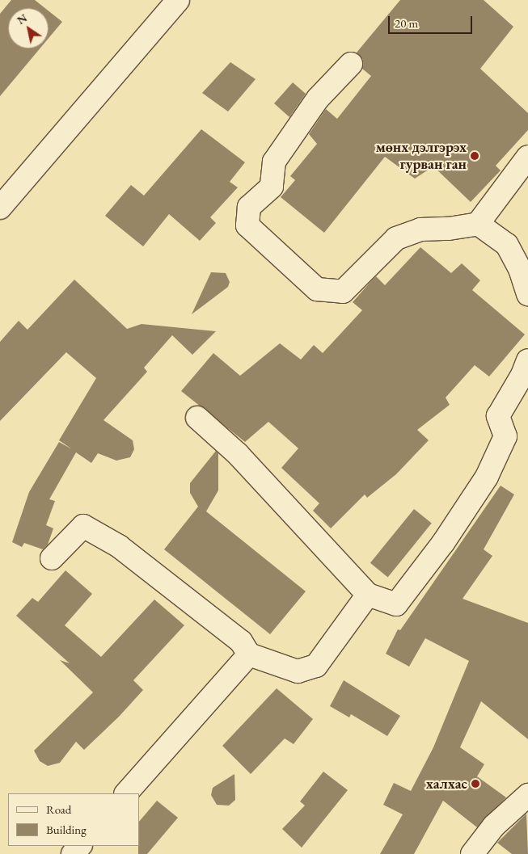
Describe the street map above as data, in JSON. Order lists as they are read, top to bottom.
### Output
{
  "places": ["мөнх дэлгэрэх гурван ган", "халхас"],
  "legend": ["Road", "Building"],
  "scale_bar": "20 m",
  "north": "top left"
}
